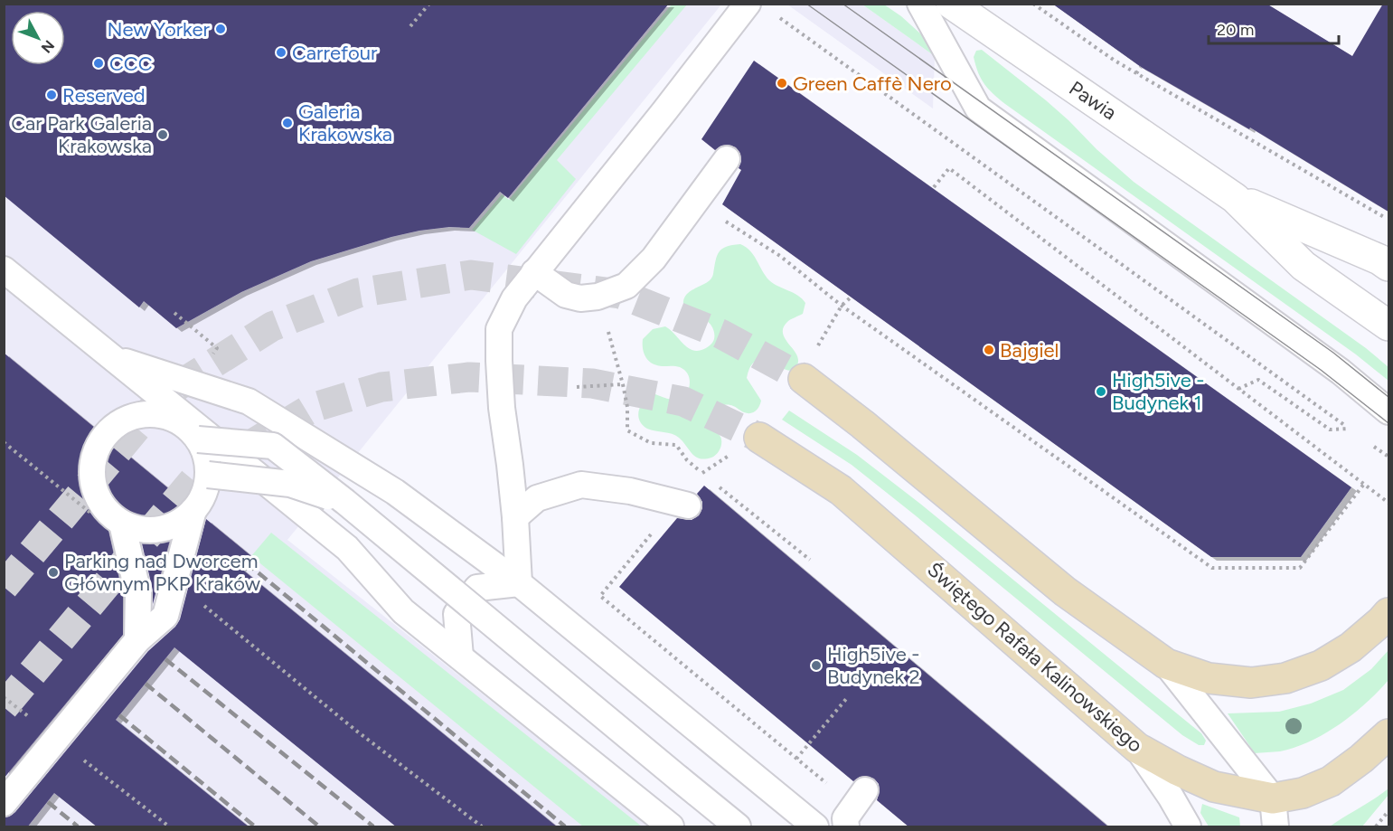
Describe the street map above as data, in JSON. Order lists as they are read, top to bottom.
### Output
{
  "streets": {
    "street": ["Pawia", "Świętego Rafała Kalinowskiego"]
  },
  "places": [
    "New Yorker",
    "Carrefour",
    "CCC",
    "Green Caffè Nero",
    "Reserved",
    "Galeria Krakowska",
    "Car Park Galeria Krakowska",
    "Bajgiel",
    "High5ive - Budynek 1",
    "Parking nad Dworcem Głównym PKP Kraków",
    "High5ive - Budynek 2"
  ],
  "scale_bar": "20 m",
  "north": "bottom right"
}
